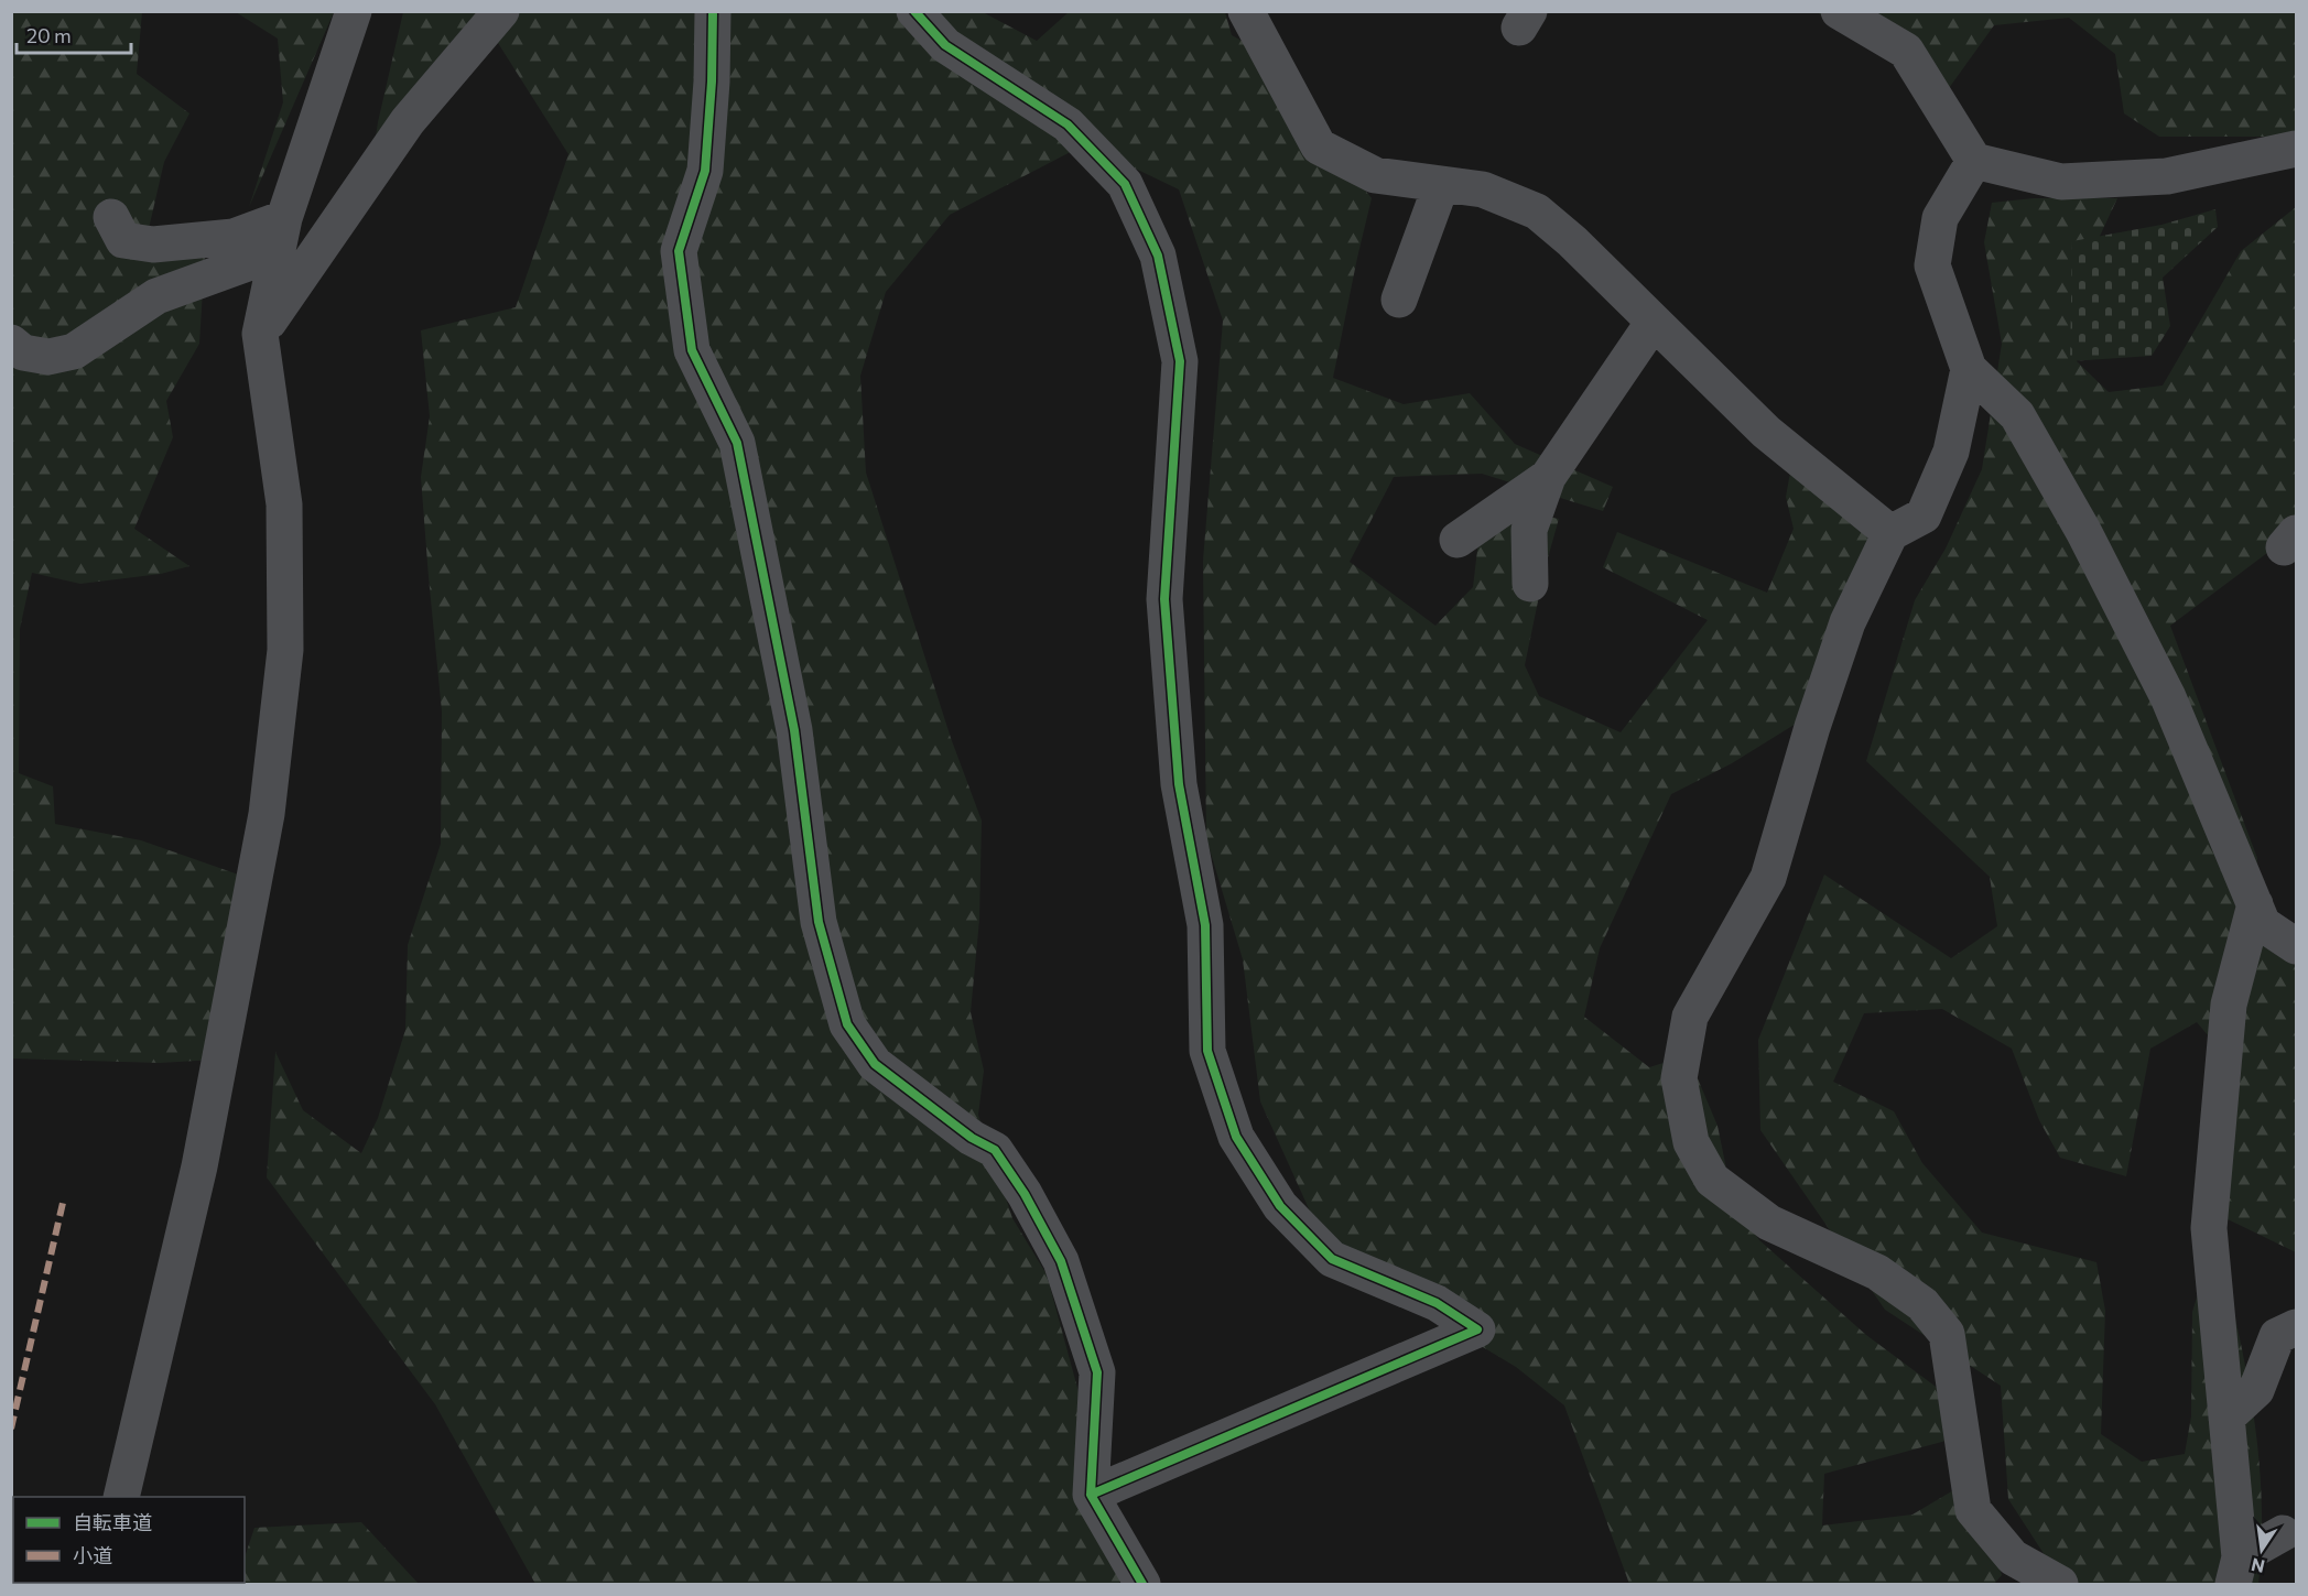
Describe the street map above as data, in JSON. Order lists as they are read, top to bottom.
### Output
{
  "legend": ["自転車道", "小道"],
  "scale_bar": "20 m",
  "north": "bottom"
}
